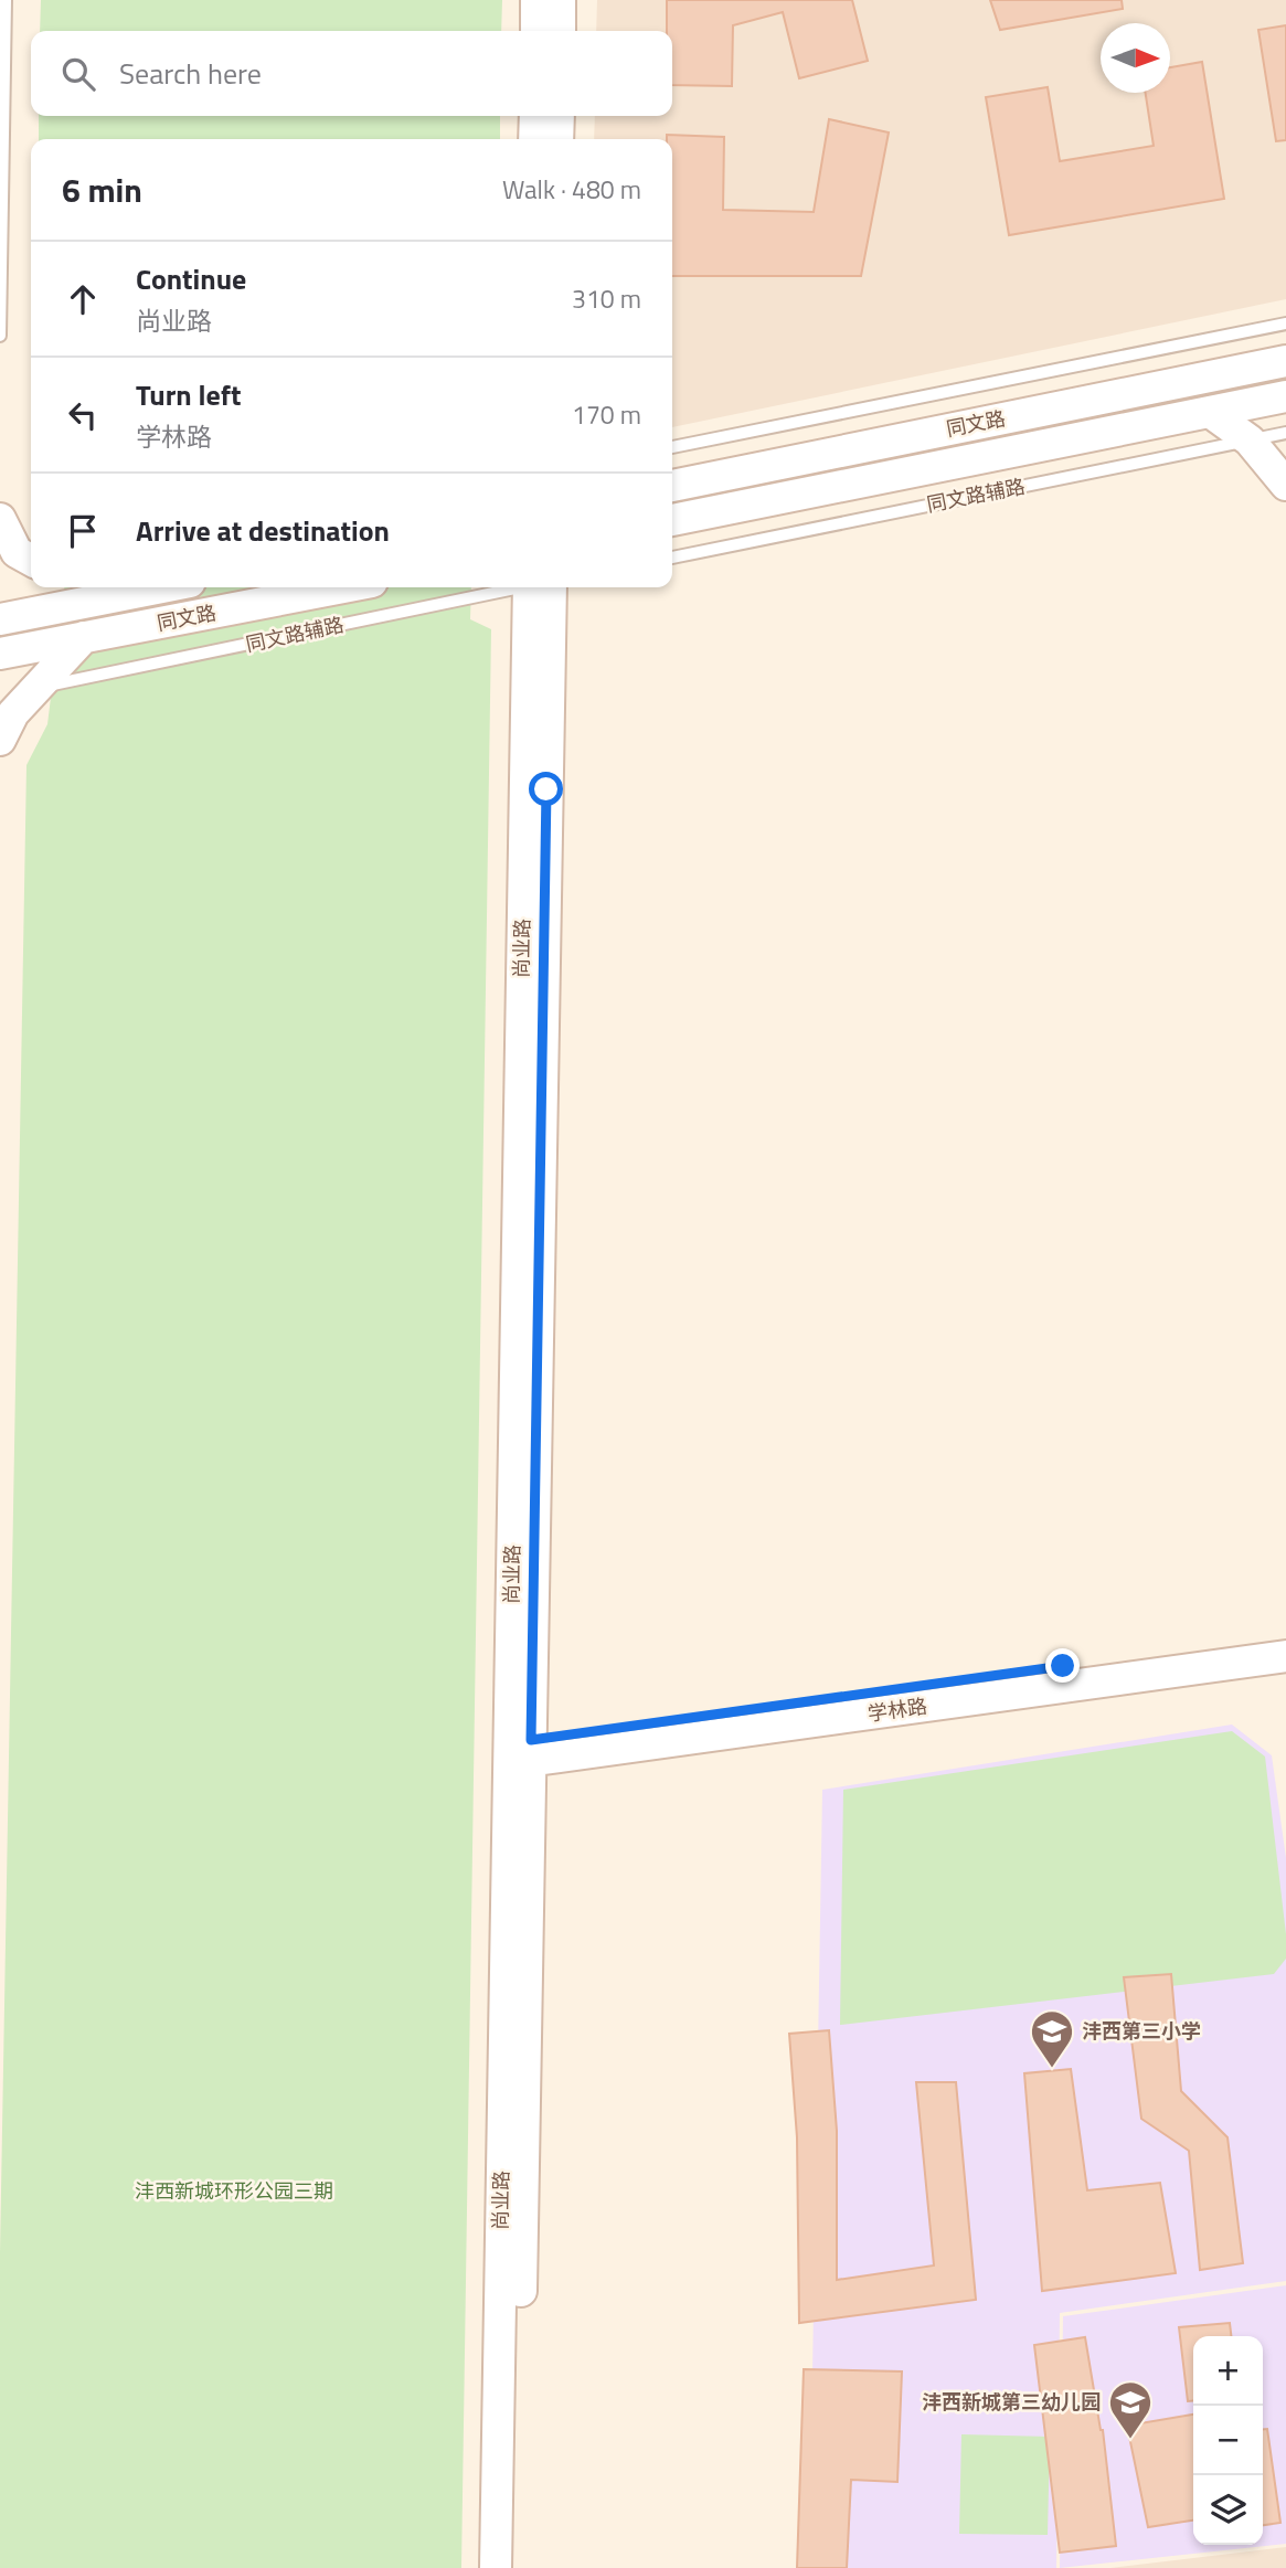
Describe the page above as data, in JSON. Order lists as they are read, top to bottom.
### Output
{
  "streets": {
    "street": ["同文路", "尚业路", "学林路"],
    "lane": ["同文路辅路"]
  },
  "crossings": [
    ["尚业路", "学林路"]
  ],
  "parks": ["沣西新城环形公园三期"],
  "places": {
    "school or university": ["沣西第三小学", "沣西新城第三幼儿园"]
  },
  "north": "right",
  "page": {
    "search": "Search here",
    "heading": ["6 min", "Walk · 480 m"],
    "list": [
      ["Continue", "尚业路", "310 m"],
      ["Turn left", "学林路", "170 m"],
      "Arrive at destination"
    ],
    "map_buttons": ["+", "−"]
  }
}
